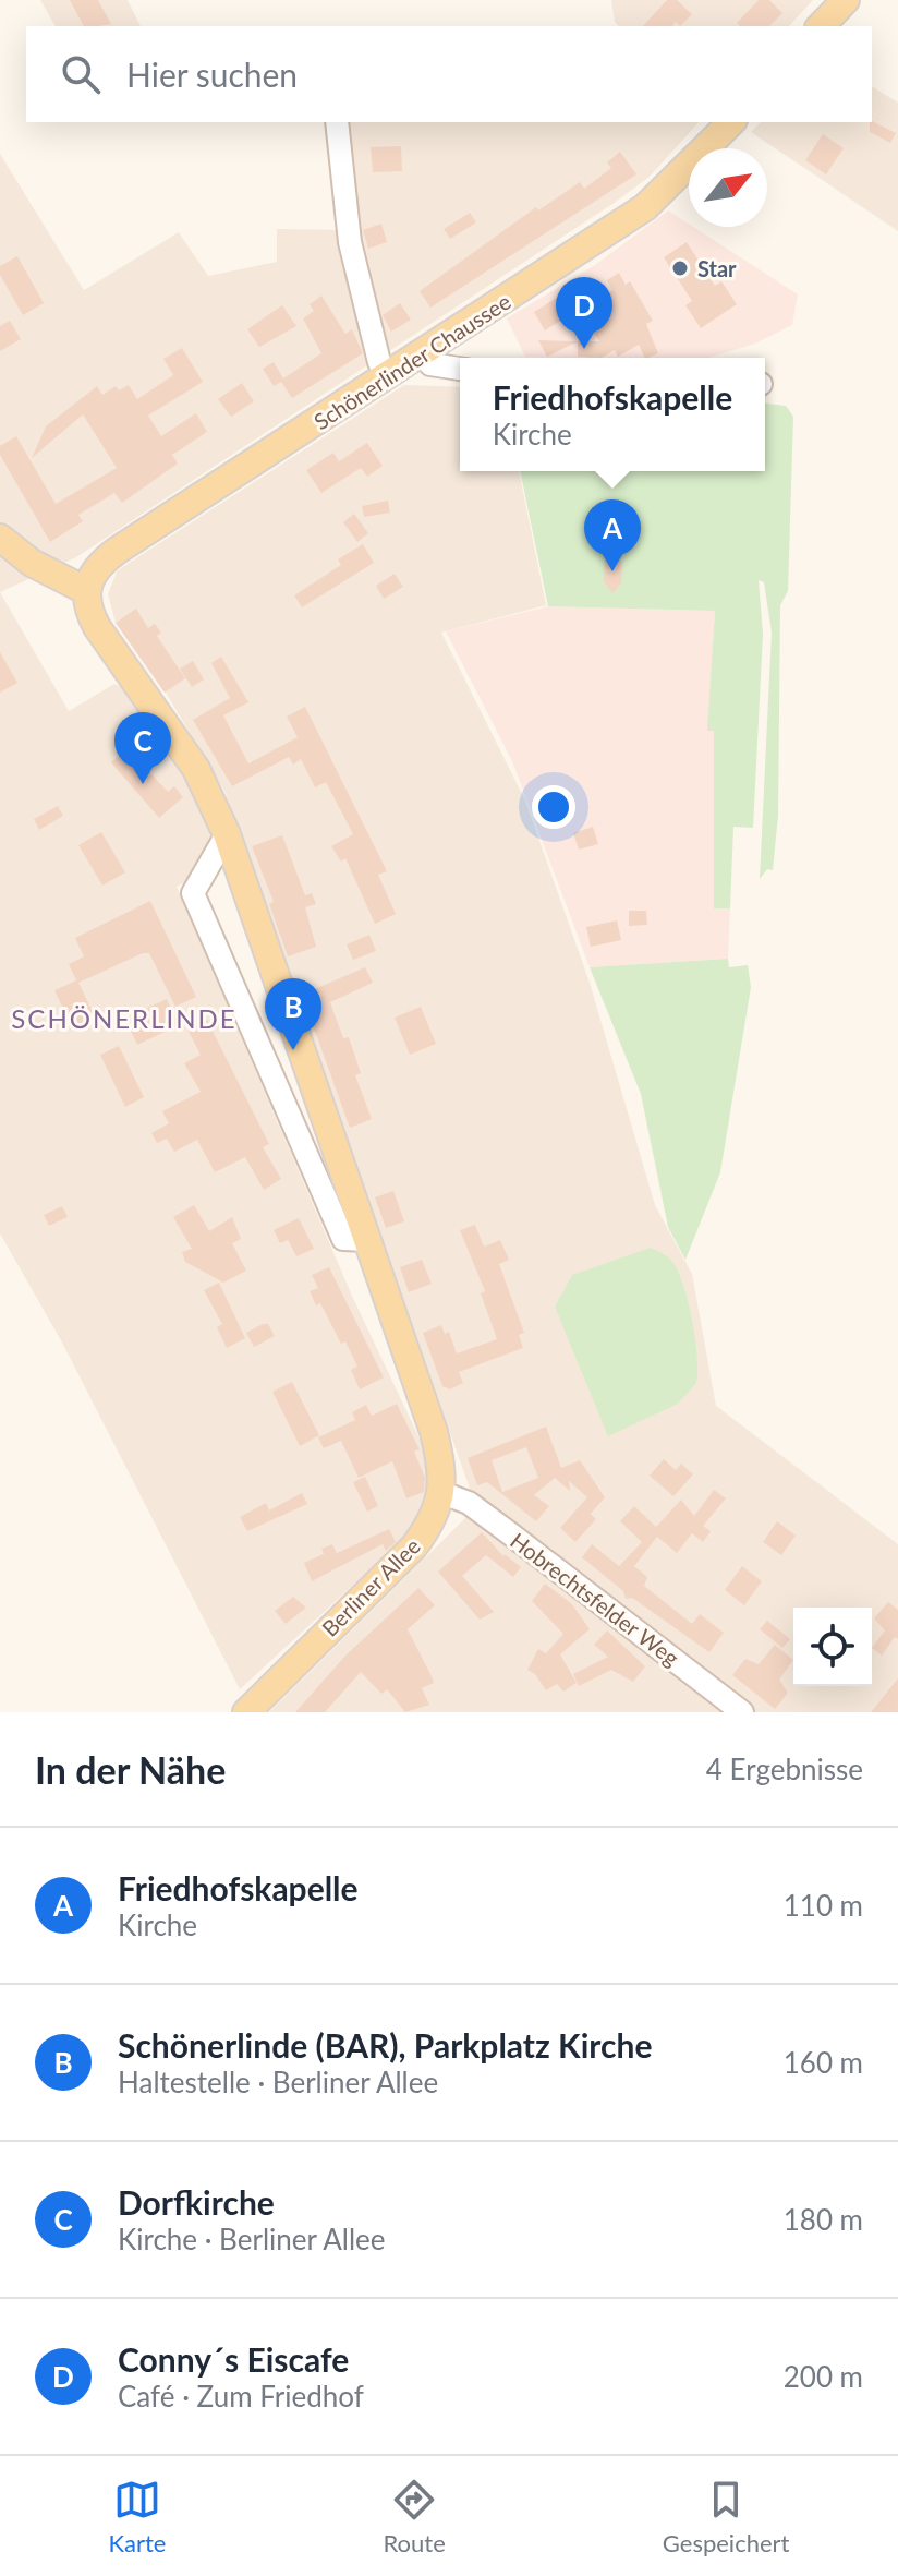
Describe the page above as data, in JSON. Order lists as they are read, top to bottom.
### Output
{
  "streets": {
    "main road": ["Schönerlinder Chaussee", "Berliner Allee"],
    "street": ["Hobrechtsfelder Weg"]
  },
  "crossings": [
    ["Berliner Allee", "Hobrechtsfelder Weg"]
  ],
  "districts": ["SCHÖNERLINDE"],
  "places": ["Star"],
  "north": "top right",
  "page": {
    "search": "Hier suchen",
    "pins": [
      "D",
      "A",
      "C",
      "B"
    ],
    "popup": ["Friedhofskapelle", "Kirche"],
    "heading": ["In der Nähe", "4 Ergebnisse"],
    "list": [
      {
        "mark": "A",
        "name": "Friedhofskapelle",
        "note": "Kirche",
        "value": "110 m"
      },
      {
        "mark": "B",
        "name": "Schönerlinde (BAR), Parkplatz Kirche",
        "note": "Haltestelle · Berliner Allee",
        "value": "160 m"
      },
      {
        "mark": "C",
        "name": "Dorfkirche",
        "note": "Kirche · Berliner Allee",
        "value": "180 m"
      },
      {
        "mark": "D",
        "name": "Conny´s Eiscafe",
        "note": "Café · Zum Friedhof",
        "value": "200 m"
      }
    ],
    "nav": ["Karte", "Route", "Gespeichert"]
  }
}
